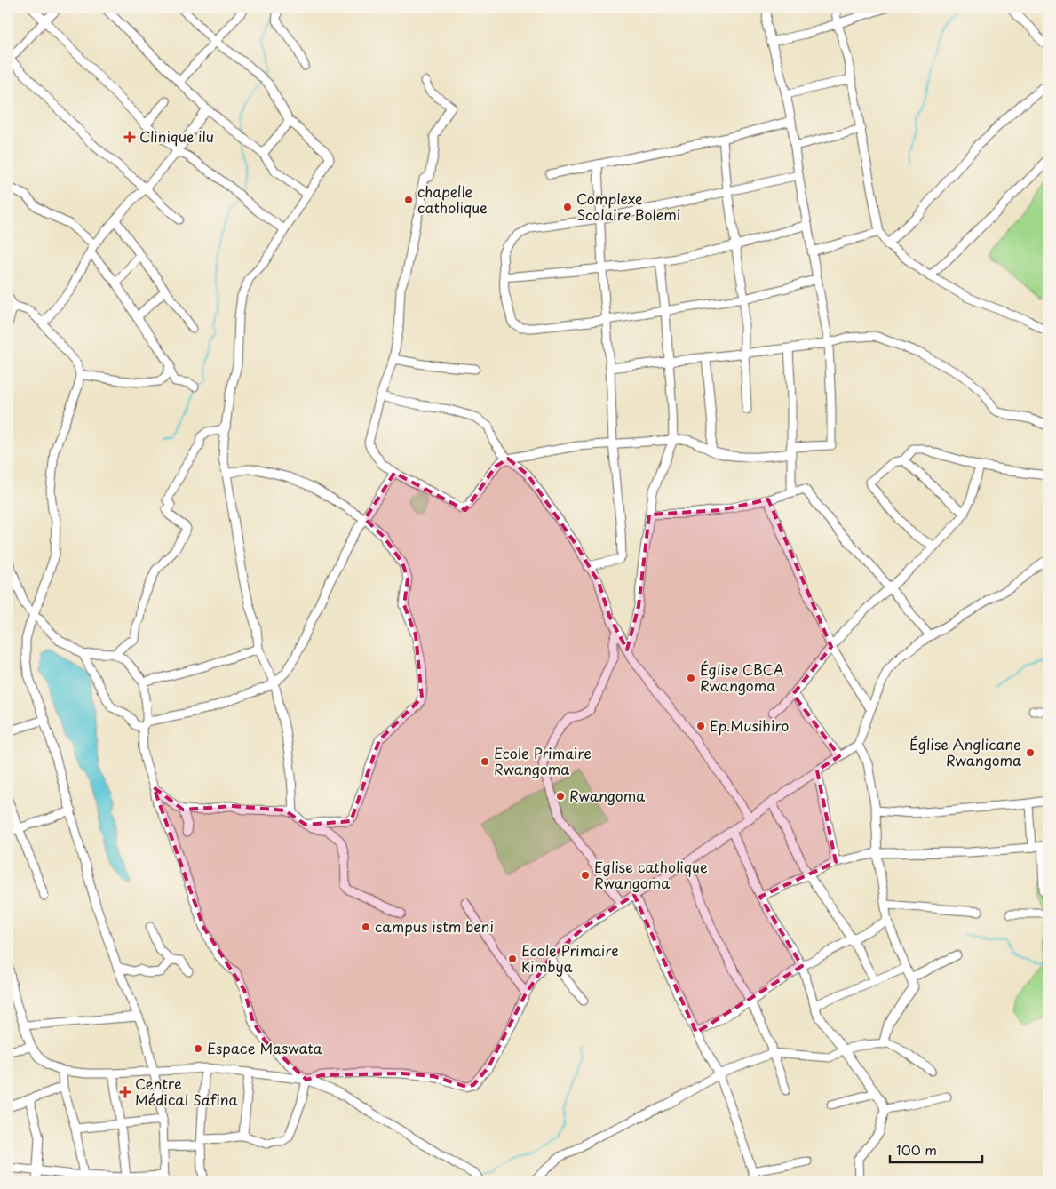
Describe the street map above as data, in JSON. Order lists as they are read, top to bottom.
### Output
{
  "places": {
    "health": ["Clinique ilu", "Centre Médical Safina"],
    "other": [
      "chapelle catholique",
      "Complexe Scolaire Bolemi",
      "Église CBCA Rwangoma",
      "Ep.Musihiro",
      "Église Anglicane Rwangoma",
      "Ecole Primaire Rwangoma",
      "Rwangoma",
      "Eglise catholique Rwangoma",
      "campus istm beni",
      "Ecole Primaire Kimbya",
      "Espace Maswata"
    ]
  },
  "scale_bar": "100 m"
}
